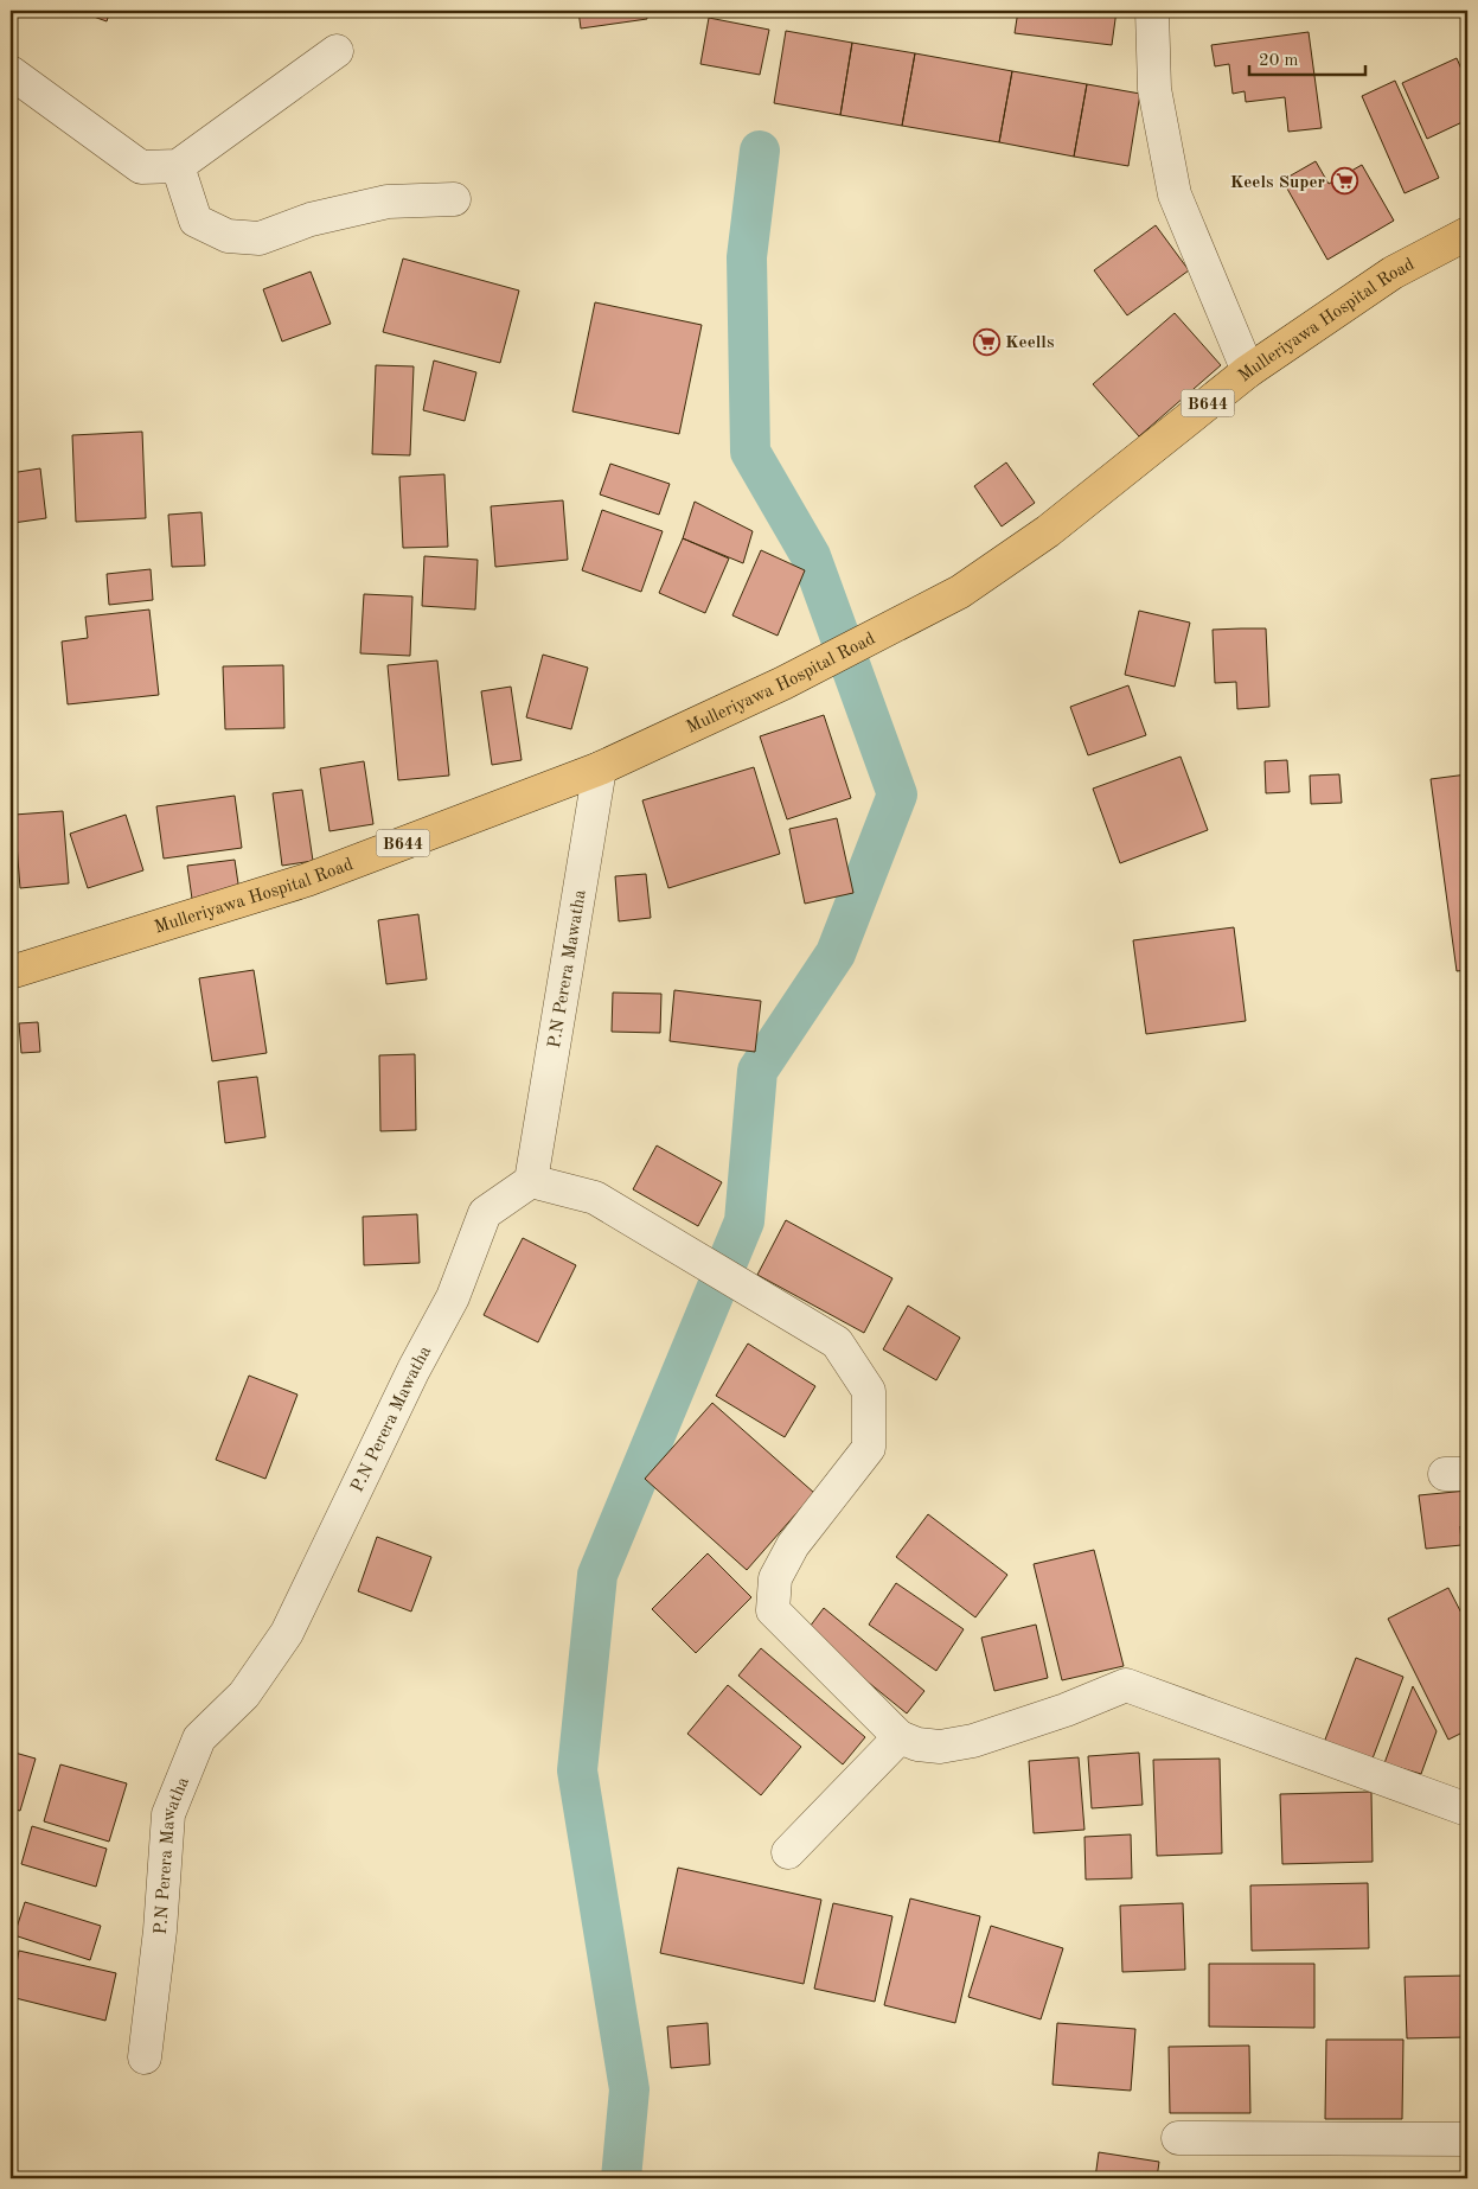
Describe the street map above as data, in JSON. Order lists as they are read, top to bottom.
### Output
{
  "streets": {
    "main road": ["Mulleriyawa Hospital Road", "B644"],
    "street": ["P.N Perera Mawatha"]
  },
  "crossings": [
    ["Mulleriyawa Hospital Road", "P.N Perera Mawatha"]
  ],
  "places": {
    "supermarket": ["Keels Super", "Keells"]
  },
  "scale_bar": "20 m"
}
